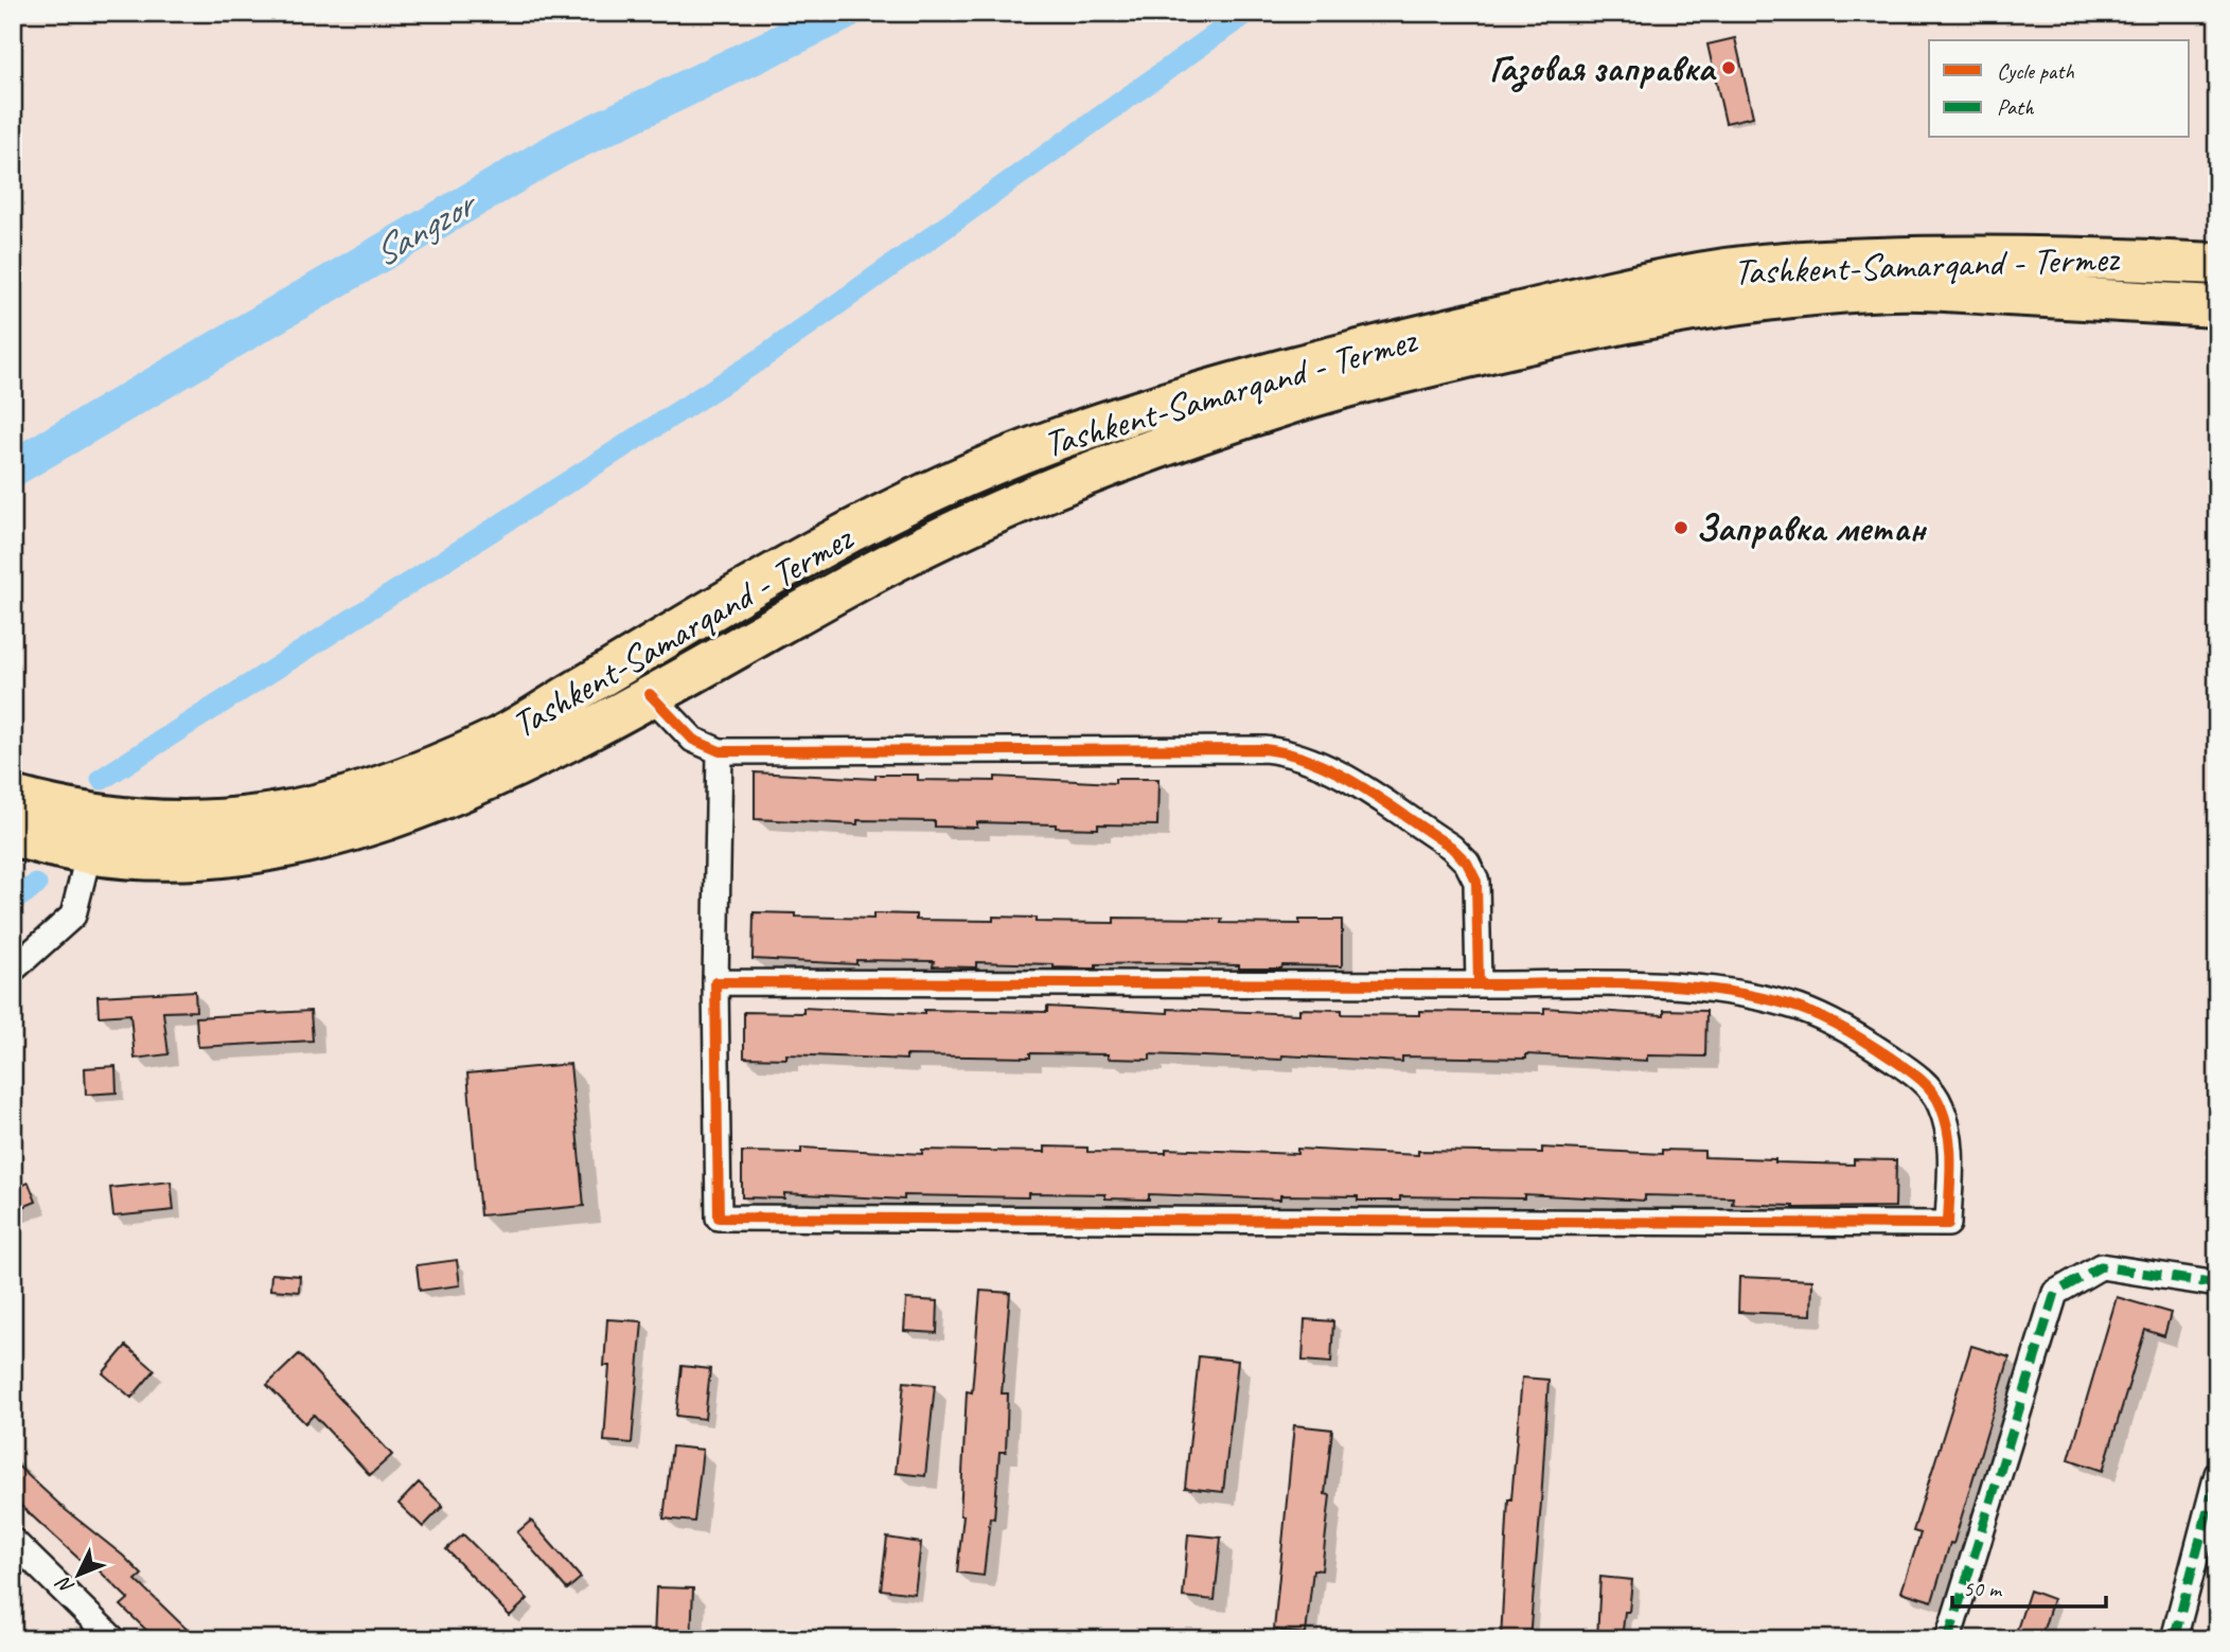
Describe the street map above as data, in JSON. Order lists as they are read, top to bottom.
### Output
{
  "streets": {
    "highway": ["Tashkent-Samarqand - Termez"]
  },
  "water": ["Sangzor"],
  "places": ["Газовая заправка", "Заправка метан"],
  "legend": ["Cycle path", "Path"],
  "scale_bar": "50 m",
  "north": "bottom left"
}
